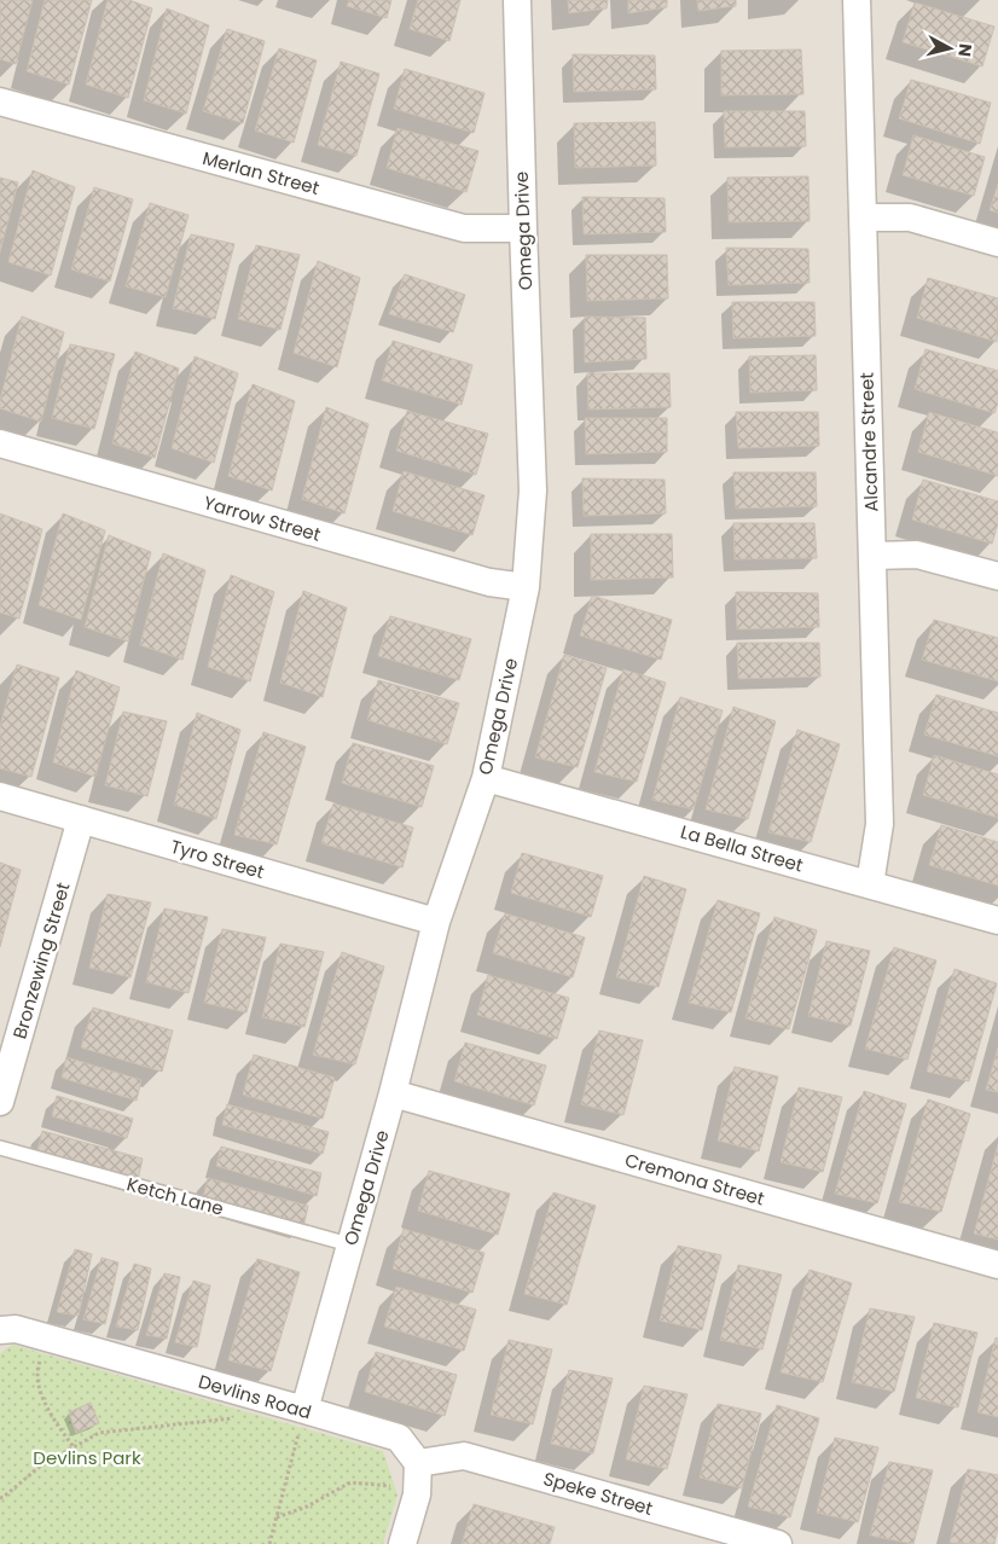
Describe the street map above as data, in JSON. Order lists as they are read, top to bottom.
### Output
{
  "streets": {
    "street": [
      "Merlan Street",
      "Omega Drive",
      "Alcandre Street",
      "Yarrow Street",
      "La Bella Street",
      "Tyro Street",
      "Bronzewing Street",
      "Cremona Street",
      "Devlins Road",
      "Speke Street"
    ],
    "lane": ["Ketch Lane"]
  },
  "crossings": [
    ["Merlan Street", "Omega Drive"],
    ["Omega Drive", "Yarrow Street"],
    ["Omega Drive", "La Bella Street"],
    ["Omega Drive", "Tyro Street"],
    ["Omega Drive", "Cremona Street"],
    ["Omega Drive", "Ketch Lane"],
    ["Omega Drive", "Devlins Road"],
    ["Alcandre Street", "La Bella Street"],
    ["Tyro Street", "Bronzewing Street"],
    ["Devlins Road", "Speke Street"]
  ],
  "parks": ["Devlins Park"],
  "north": "right"
}
